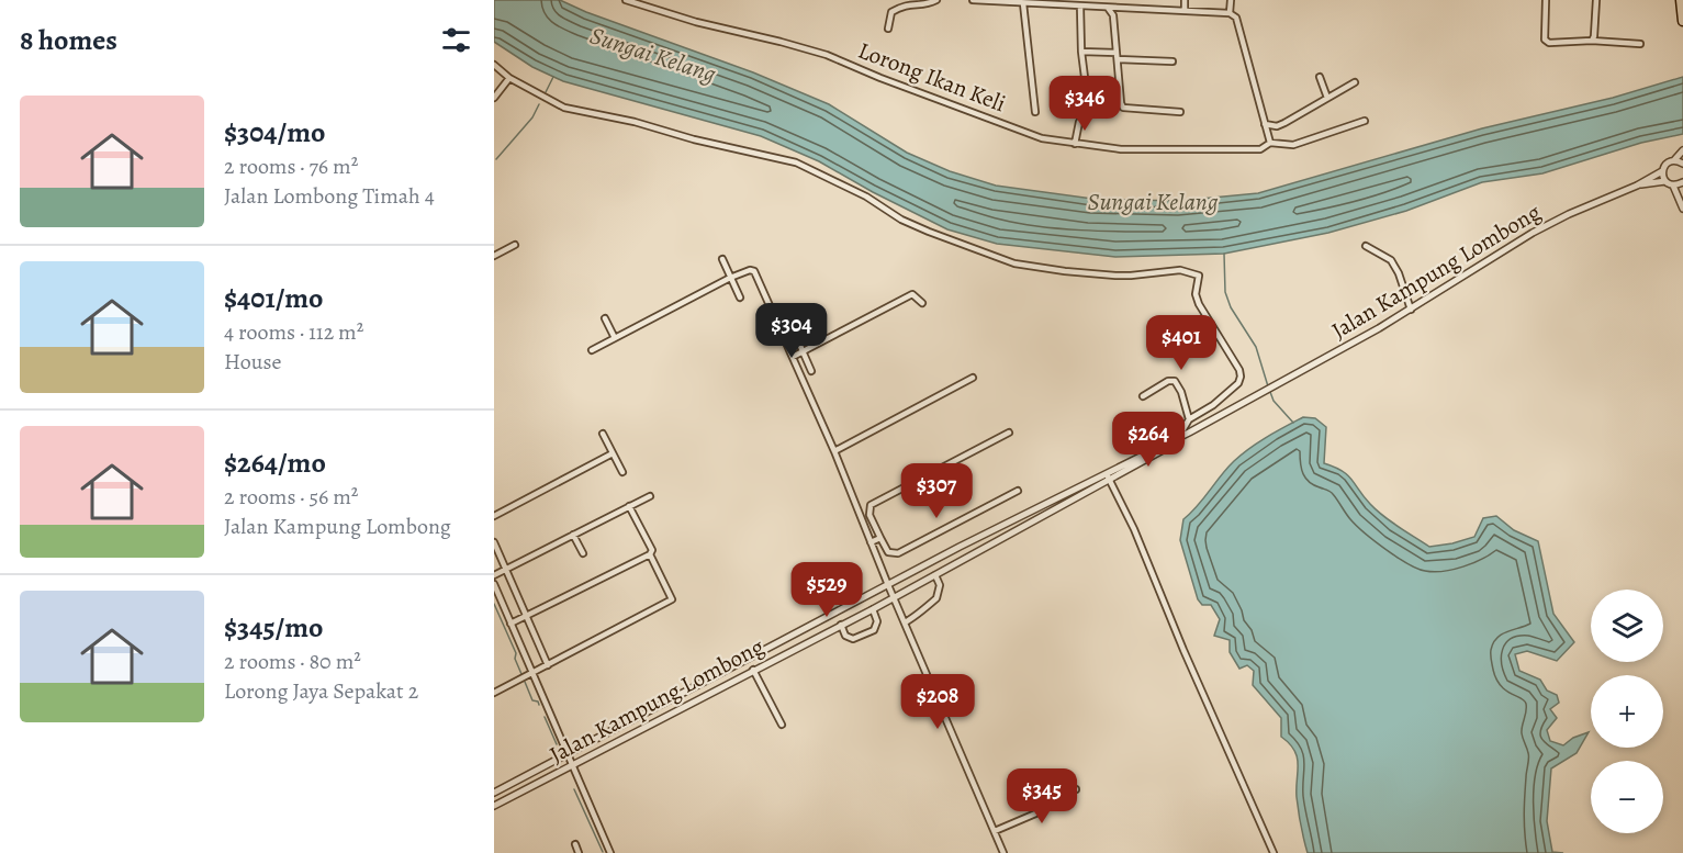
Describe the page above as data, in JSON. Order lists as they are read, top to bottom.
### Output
{
  "streets": {
    "street": ["Lorong Ikan Keli", "Jalan Kampung Lombong"]
  },
  "water": ["Sungai Kelang"],
  "page": {
    "heading": "8 homes",
    "price": [
      "$346",
      "$304",
      "$401",
      "$264",
      "$307",
      "$529",
      "$208",
      "$345"
    ],
    "list": [
      {
        "name": "$304/mo",
        "note": "2 rooms · 76 m² · Jalan Lombong Timah 4"
      },
      {
        "name": "$401/mo",
        "note": "4 rooms · 112 m² · House"
      },
      {
        "name": "$264/mo",
        "note": "2 rooms · 56 m² · Jalan Kampung Lombong"
      },
      {
        "name": "$345/mo",
        "note": "2 rooms · 80 m² · Lorong Jaya Sepakat 2"
      }
    ],
    "map_buttons": ["+", "−"]
  }
}
